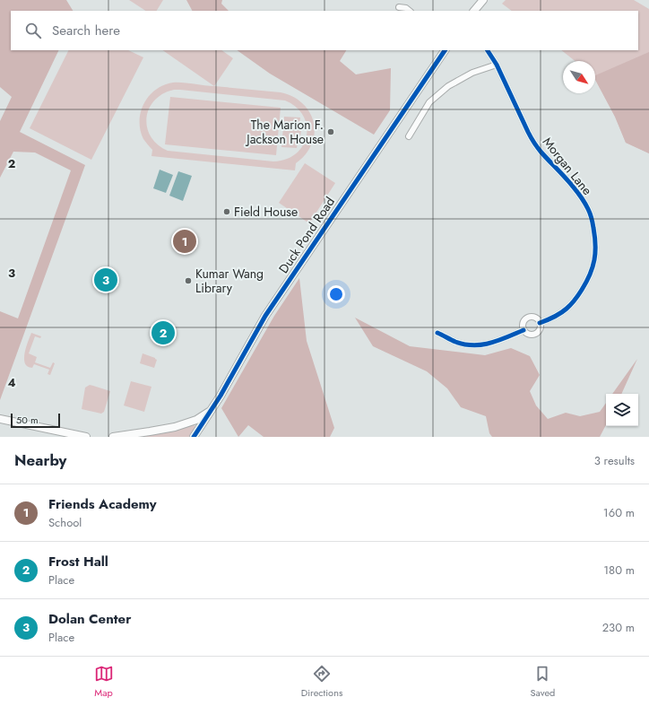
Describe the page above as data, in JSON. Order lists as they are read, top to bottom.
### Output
{
  "streets": {
    "street": ["Morgan Lane", "Duck Pond Road"]
  },
  "places": ["The Marion F. Jackson House", "Field House", "Kumar Wang Library"],
  "scale_bar": "50 m",
  "north": "bottom right",
  "page": {
    "search": "Search here",
    "pins": ["1", "3", "2"],
    "scale": "50 m",
    "heading": ["Nearby", "3 results"],
    "list": [
      {
        "mark": "1",
        "name": "Friends Academy",
        "note": "School",
        "value": "160 m"
      },
      {
        "mark": "2",
        "name": "Frost Hall",
        "note": "Place",
        "value": "180 m"
      },
      {
        "mark": "3",
        "name": "Dolan Center",
        "note": "Place",
        "value": "230 m"
      }
    ],
    "nav": ["Map", "Directions", "Saved"]
  },
  "grid": {
    "rows": ["2", "3", "4"]
  }
}
